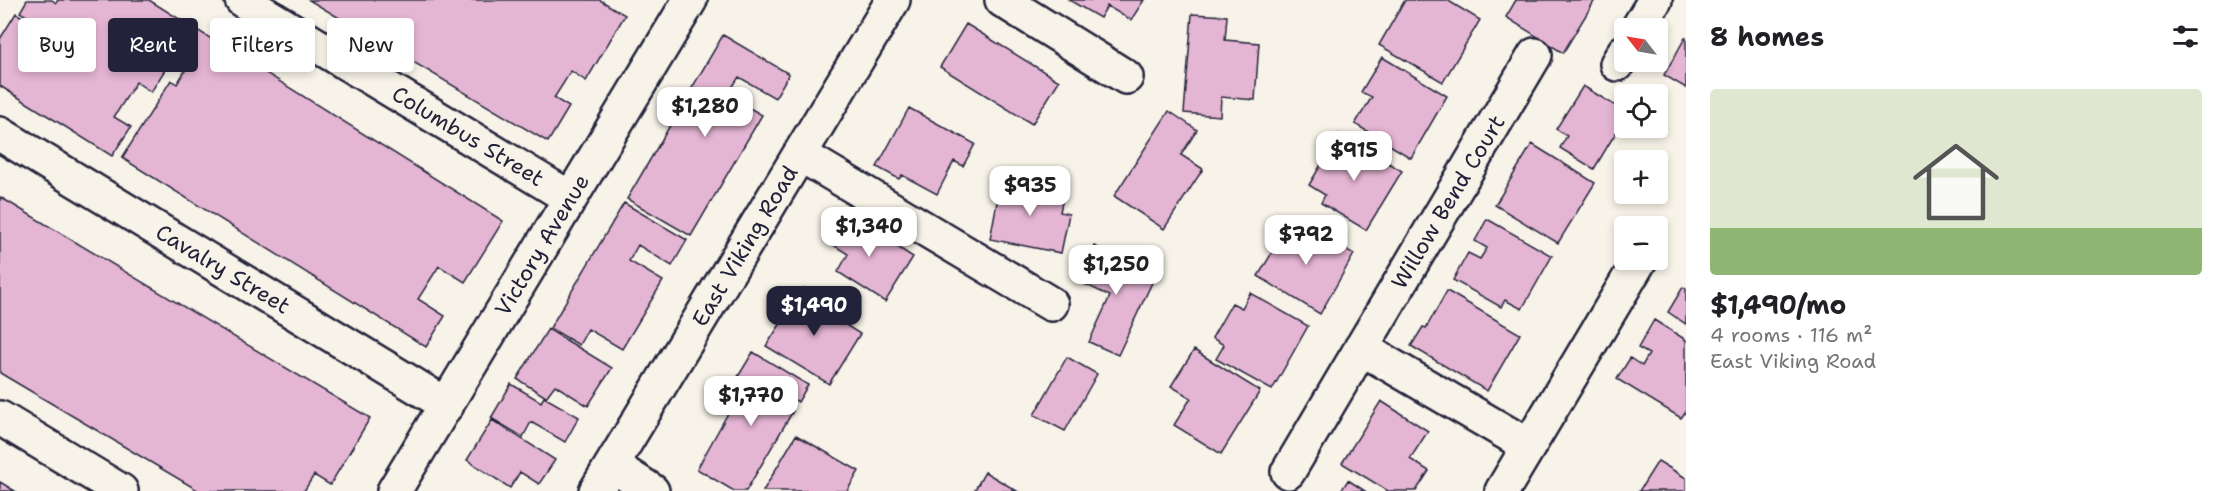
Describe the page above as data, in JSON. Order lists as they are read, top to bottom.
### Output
{
  "streets": {
    "street": [
      "Columbus Street",
      "Willow Bend Court",
      "Victory Avenue",
      "East Viking Road",
      "Cavalry Street"
    ]
  },
  "crossings": [
    ["Columbus Street", "Victory Avenue"],
    ["Victory Avenue", "Cavalry Street"]
  ],
  "north": "top left",
  "page": {
    "heading": "8 homes",
    "map_buttons": ["+", "−"],
    "chip": [
      "Buy",
      "Rent",
      "Filters",
      "New"
    ],
    "list": [
      {
        "name": "$1,490/mo",
        "note": "4 rooms · 116 m² · East Viking Road"
      }
    ],
    "price": [
      "$1,280",
      "$915",
      "$935",
      "$1,340",
      "$792",
      "$1,250",
      "$1,490",
      "$1,770"
    ]
  }
}
